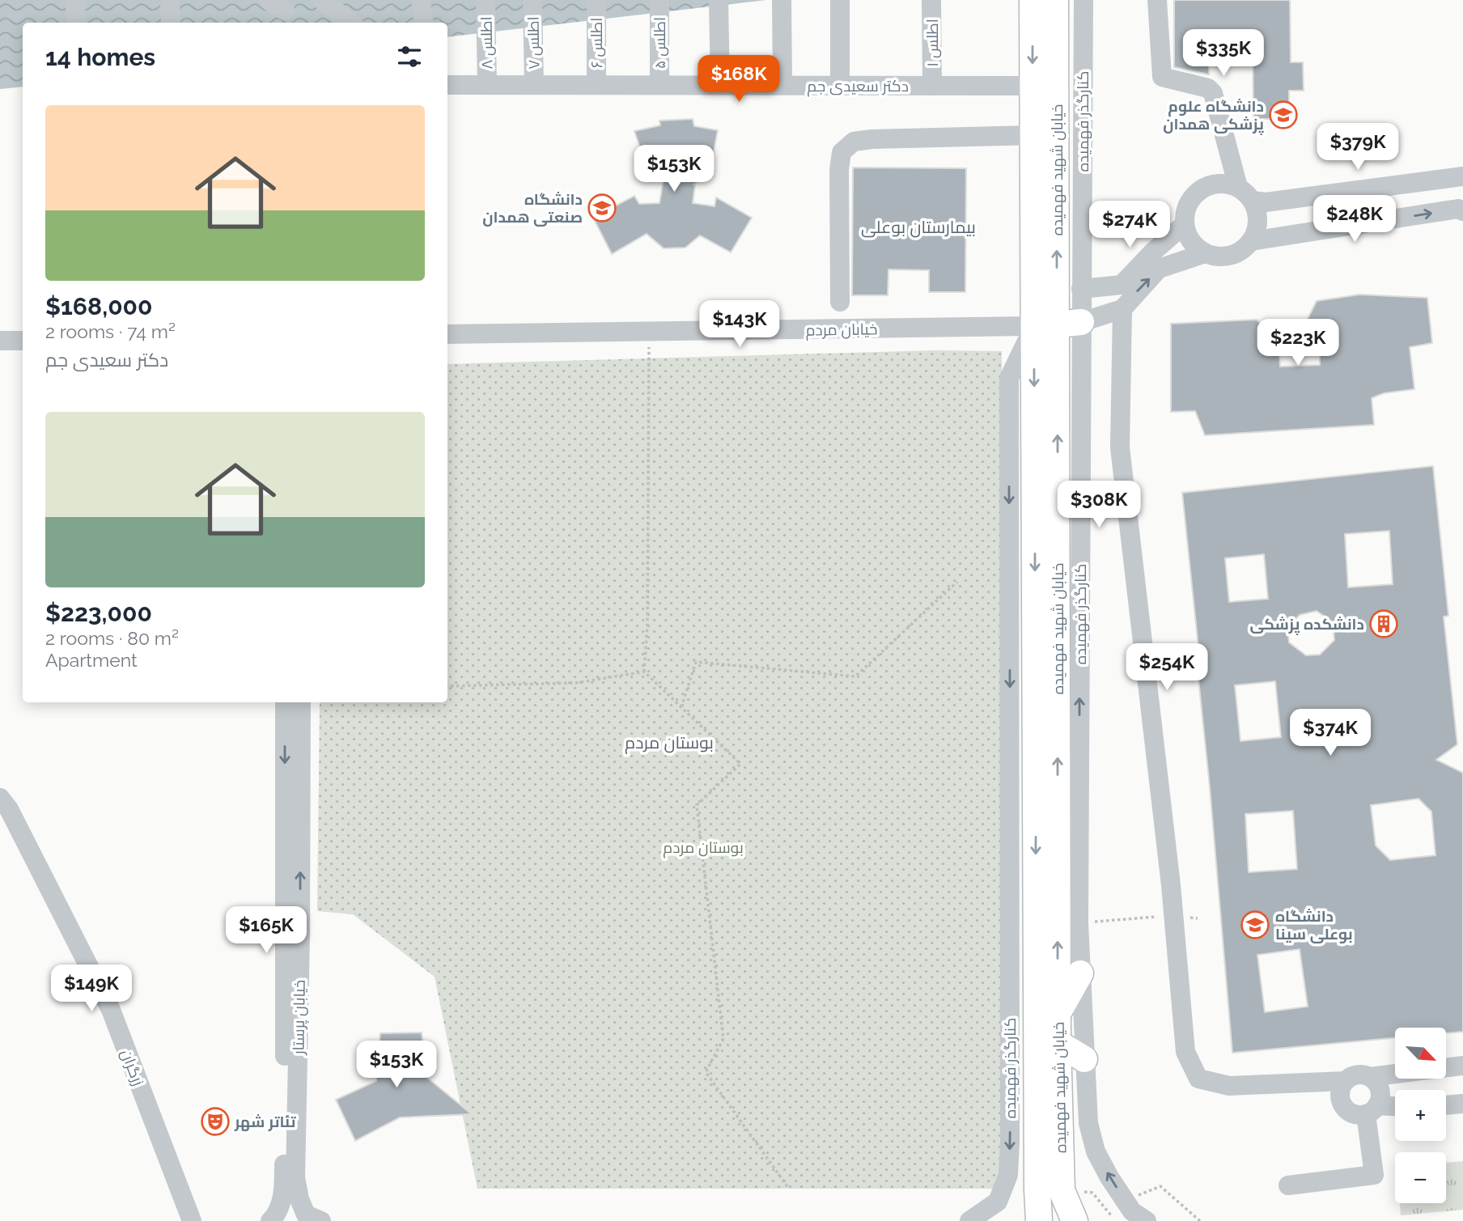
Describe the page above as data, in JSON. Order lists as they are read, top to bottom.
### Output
{
  "streets": {
    "main road": ["خیابان شهید فهمیده"],
    "street": [
      "اطلس ۸",
      "اطلس ۷",
      "اطلس ۶",
      "اطلس ۵",
      "اطلس ۱",
      "دکتر سعیدی جم",
      "کنارگذر فهمیده",
      "خیابان مردم",
      "خیابان پرستار",
      "زرگران"
    ]
  },
  "crossings": [
    ["اطلس ۸", "دکتر سعیدی جم"],
    ["اطلس ۷", "دکتر سعیدی جم"],
    ["اطلس ۶", "دکتر سعیدی جم"],
    ["اطلس ۵", "دکتر سعیدی جم"],
    ["اطلس ۱", "دکتر سعیدی جم"],
    ["دکتر سعیدی جم", "خیابان شهید فهمیده"],
    ["کنارگذر فهمیده", "خیابان شهید فهمیده"],
    ["کنارگذر فهمیده", "خیابان مردم"],
    ["خیابان شهید فهمیده", "خیابان مردم"]
  ],
  "districts": ["بیمارستان بوعلی", "بوستان مردم"],
  "parks": ["بوستان مردم"],
  "places": {
    "school or university": ["دانشگاه علوم پزشکی همدان", "دانشگاه صنعتی همدان", "دانشگاه بوعلی سینا"],
    "building": ["دانشکده پزشکی"],
    "theatre": ["تئاتر شهر"]
  },
  "north": "bottom right",
  "page": {
    "heading": "14 homes",
    "price": [
      "$335K",
      "$168K",
      "$379K",
      "$153K",
      "$248K",
      "$274K",
      "$143K",
      "$223K",
      "$308K",
      "$254K",
      "$374K",
      "$165K",
      "$149K",
      "$153K"
    ],
    "list": [
      {
        "name": "$168,000",
        "note": "2 rooms · 74 m² · دکتر سعیدی جم"
      },
      {
        "name": "$223,000",
        "note": "2 rooms · 80 m² · Apartment"
      }
    ],
    "map_buttons": ["+", "−"]
  }
}
